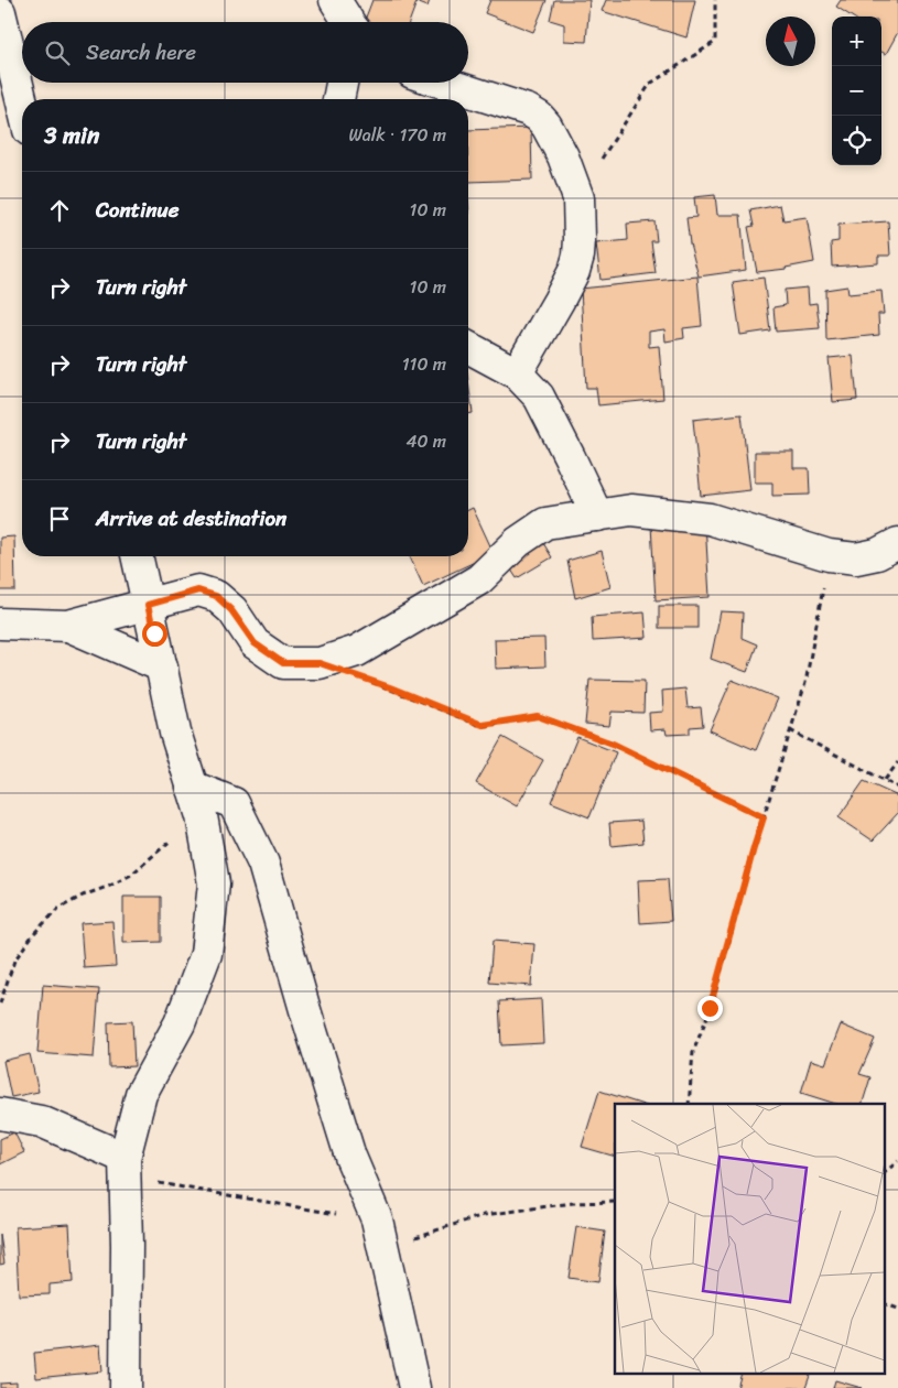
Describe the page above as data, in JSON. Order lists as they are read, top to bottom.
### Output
{
  "north": "top",
  "page": {
    "map_buttons": ["+", "−"],
    "search": "Search here",
    "heading": ["3 min", "Walk · 170 m"],
    "list": [
      ["Continue", "10 m"],
      ["Turn right", "10 m"],
      ["Turn right", "110 m"],
      ["Turn right", "40 m"],
      "Arrive at destination"
    ]
  }
}
